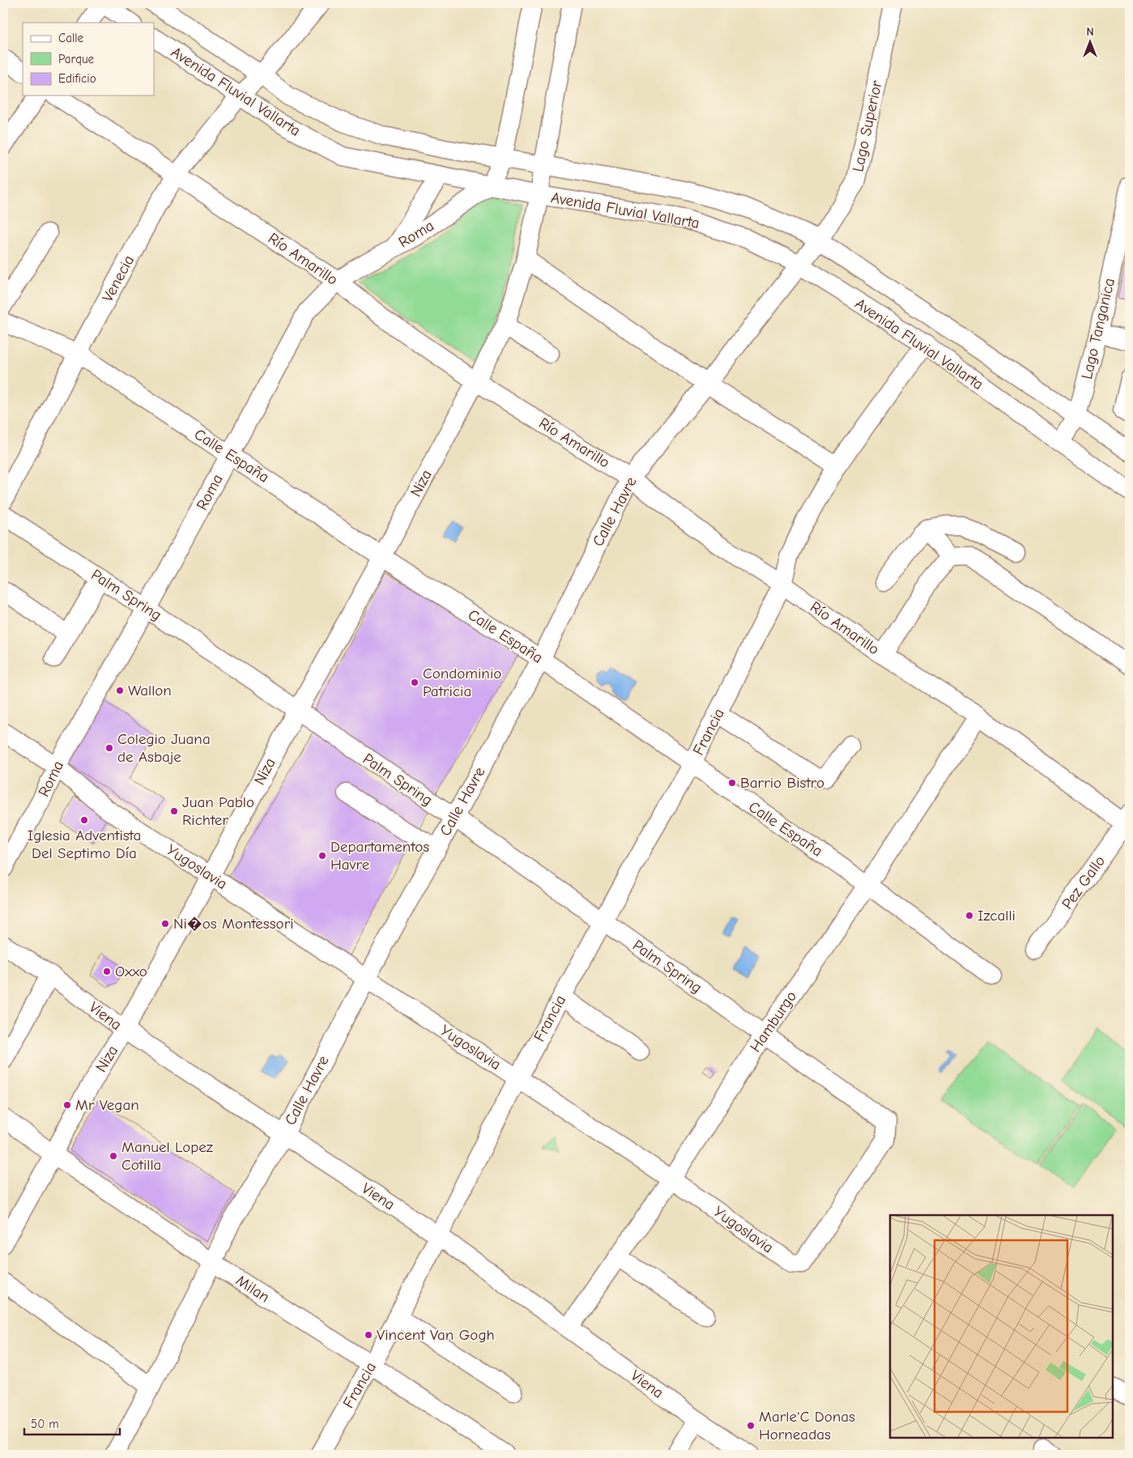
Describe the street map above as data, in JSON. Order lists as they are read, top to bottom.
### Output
{
  "streets": {
    "street": [
      "Avenida Fluvial Vallarta",
      "Lago Superior",
      "Roma",
      "Río Amarillo",
      "Venecia",
      "Lago Tanganica",
      "Calle España",
      "Niza",
      "Calle Havre",
      "Palm Spring",
      "Francia",
      "Yugoslavia",
      "Pez Gallo",
      "Viena",
      "Hamburgo",
      "Milan"
    ]
  },
  "crossings": [
    ["Avenida Fluvial Vallarta", "Lago Superior"],
    ["Avenida Fluvial Vallarta", "Roma"],
    ["Avenida Fluvial Vallarta", "Venecia"],
    ["Avenida Fluvial Vallarta", "Lago Tanganica"],
    ["Avenida Fluvial Vallarta", "Niza"],
    ["Avenida Fluvial Vallarta", "Calle Havre"],
    ["Avenida Fluvial Vallarta", "Francia"],
    ["Lago Superior", "Calle Havre"],
    ["Roma", "Río Amarillo"],
    ["Roma", "Calle España"],
    ["Roma", "Palm Spring"],
    ["Roma", "Yugoslavia"],
    ["Río Amarillo", "Venecia"],
    ["Río Amarillo", "Niza"],
    ["Río Amarillo", "Calle Havre"],
    ["Río Amarillo", "Francia"],
    ["Río Amarillo", "Pez Gallo"],
    ["Río Amarillo", "Hamburgo"],
    ["Venecia", "Calle España"],
    ["Calle España", "Niza"],
    ["Calle España", "Calle Havre"],
    ["Calle España", "Francia"],
    ["Calle España", "Hamburgo"],
    ["Niza", "Palm Spring"],
    ["Niza", "Yugoslavia"],
    ["Niza", "Viena"],
    ["Niza", "Milan"],
    ["Calle Havre", "Palm Spring"],
    ["Calle Havre", "Yugoslavia"],
    ["Calle Havre", "Viena"],
    ["Calle Havre", "Milan"],
    ["Palm Spring", "Francia"],
    ["Palm Spring", "Yugoslavia"],
    ["Palm Spring", "Hamburgo"],
    ["Francia", "Yugoslavia"],
    ["Francia", "Viena"],
    ["Francia", "Milan"],
    ["Yugoslavia", "Hamburgo"],
    ["Viena", "Hamburgo"]
  ],
  "places": [
    "Condominio Patricia",
    "Wallon",
    "Colegio Juana de Asbaje",
    "Barrio Bistro",
    "Juan Pablo Richter",
    "Iglesia Adventista Del Septimo Día",
    "Departamentos Havre",
    "Izcalli",
    "Ni�os Montessori",
    "Oxxo",
    "Mr Vegan",
    "Manuel Lopez Cotilla",
    "Vincent Van Gogh",
    "Marle'C Donas Horneadas"
  ],
  "legend": ["Calle", "Parque", "Edificio"],
  "scale_bar": "50 m",
  "north": "top"
}
